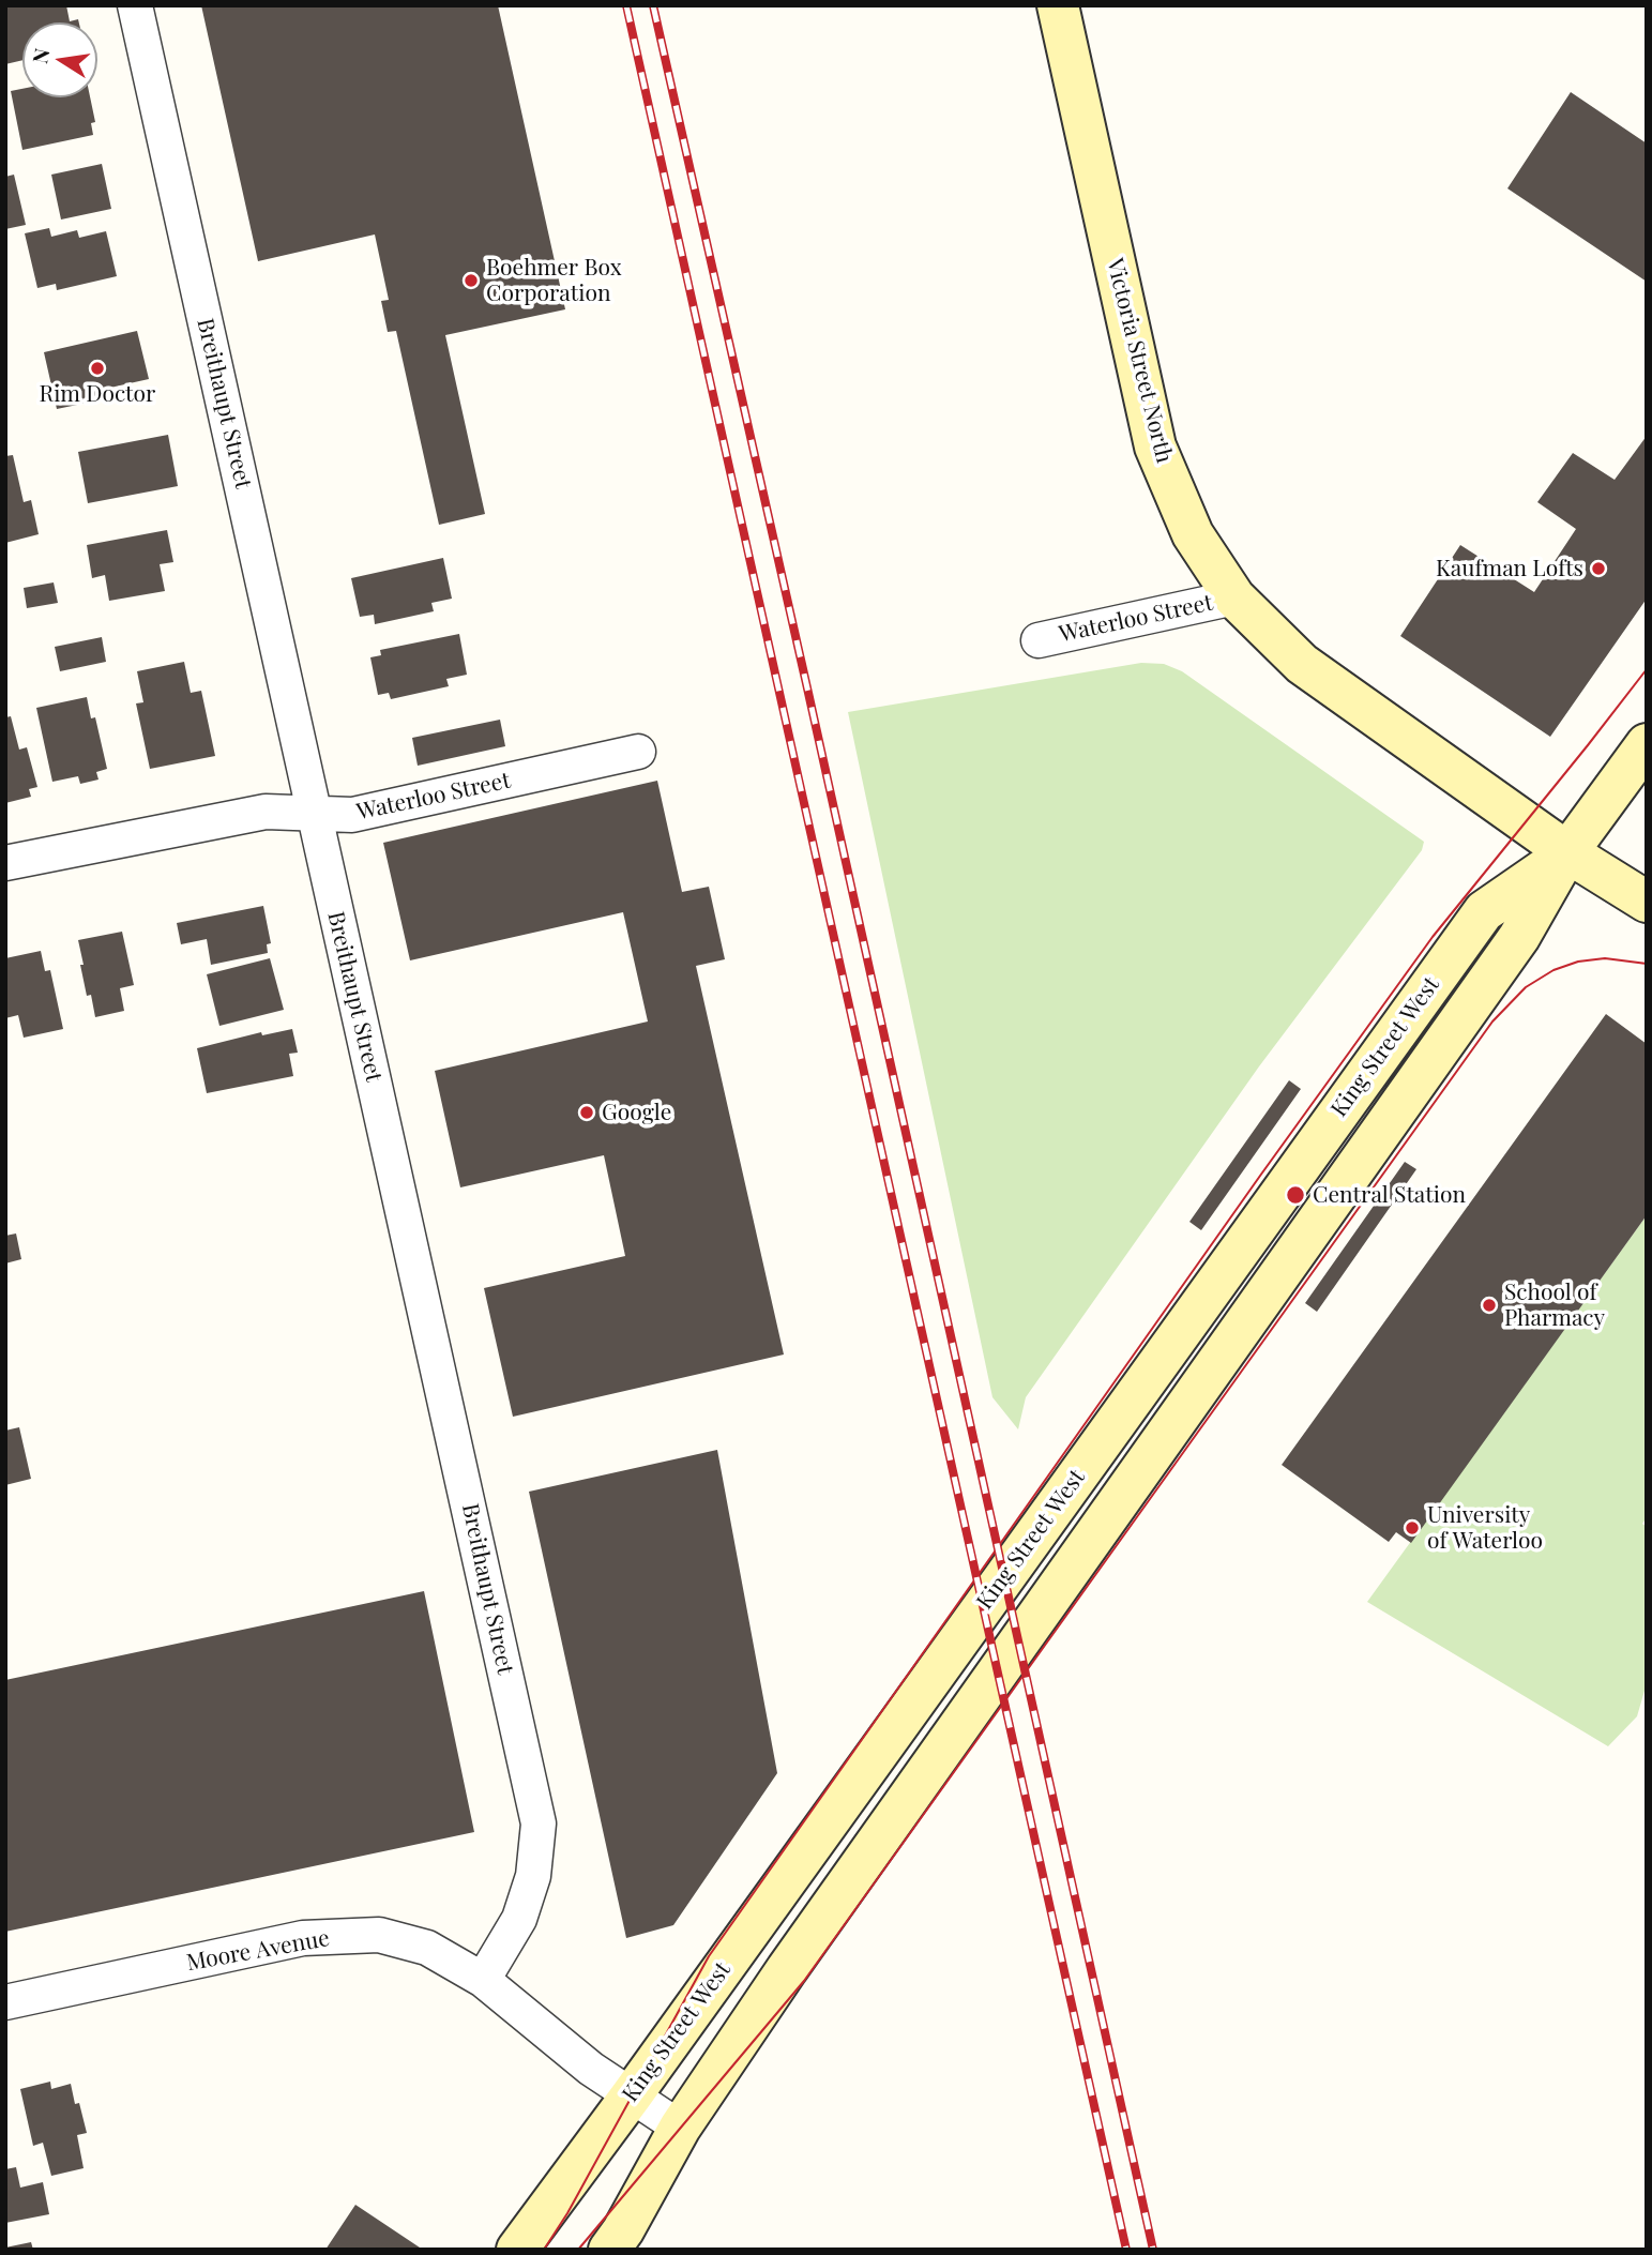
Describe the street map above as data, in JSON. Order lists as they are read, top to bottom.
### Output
{
  "streets": {
    "main road": ["Victoria Street North", "King Street West"],
    "street": ["Breithaupt Street", "Waterloo Street", "Moore Avenue"]
  },
  "crossings": [
    ["Victoria Street North", "Waterloo Street"],
    ["Victoria Street North", "King Street West"],
    ["Breithaupt Street", "Waterloo Street"],
    ["Breithaupt Street", "Moore Avenue"],
    ["King Street West", "Moore Avenue"]
  ],
  "places": [
    "Boehmer Box Corporation",
    "Rim Doctor",
    "Kaufman Lofts",
    "Google",
    "Central Station",
    "School of Pharmacy",
    "University of Waterloo"
  ],
  "north": "left"
}
